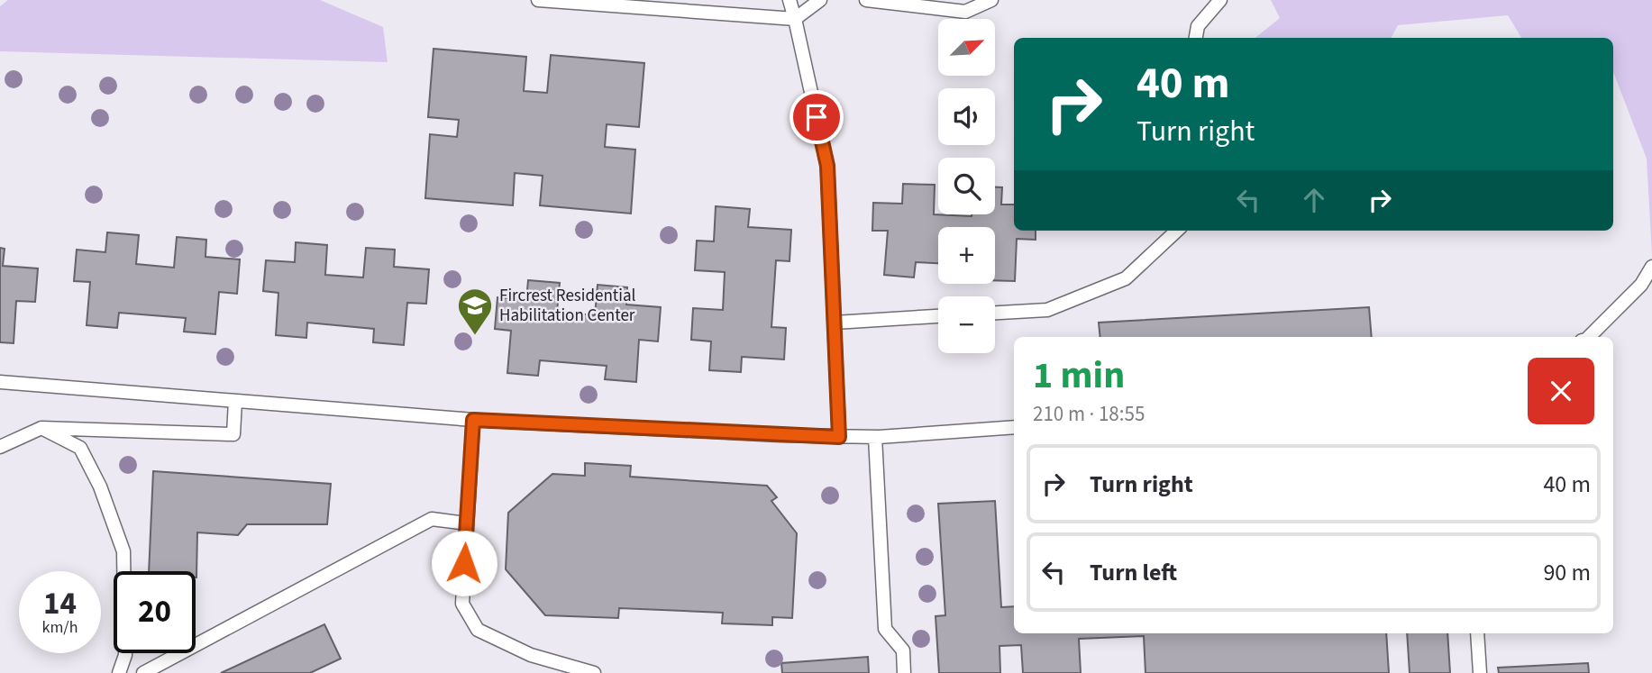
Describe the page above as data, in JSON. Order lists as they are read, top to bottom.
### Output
{
  "places": {
    "school or university": ["Fircrest Residential Habilitation Center"]
  },
  "north": "top right",
  "page": {
    "map_buttons": ["+", "−"],
    "turn": ["40 m", "Turn right"],
    "heading": ["1 min", "210 m · 18:55"],
    "list": [
      {
        "name": "Turn right",
        "value": "40 m"
      },
      {
        "name": "Turn left",
        "value": "90 m"
      }
    ],
    "speed": "14 km/h",
    "limit": "20"
  }
}
